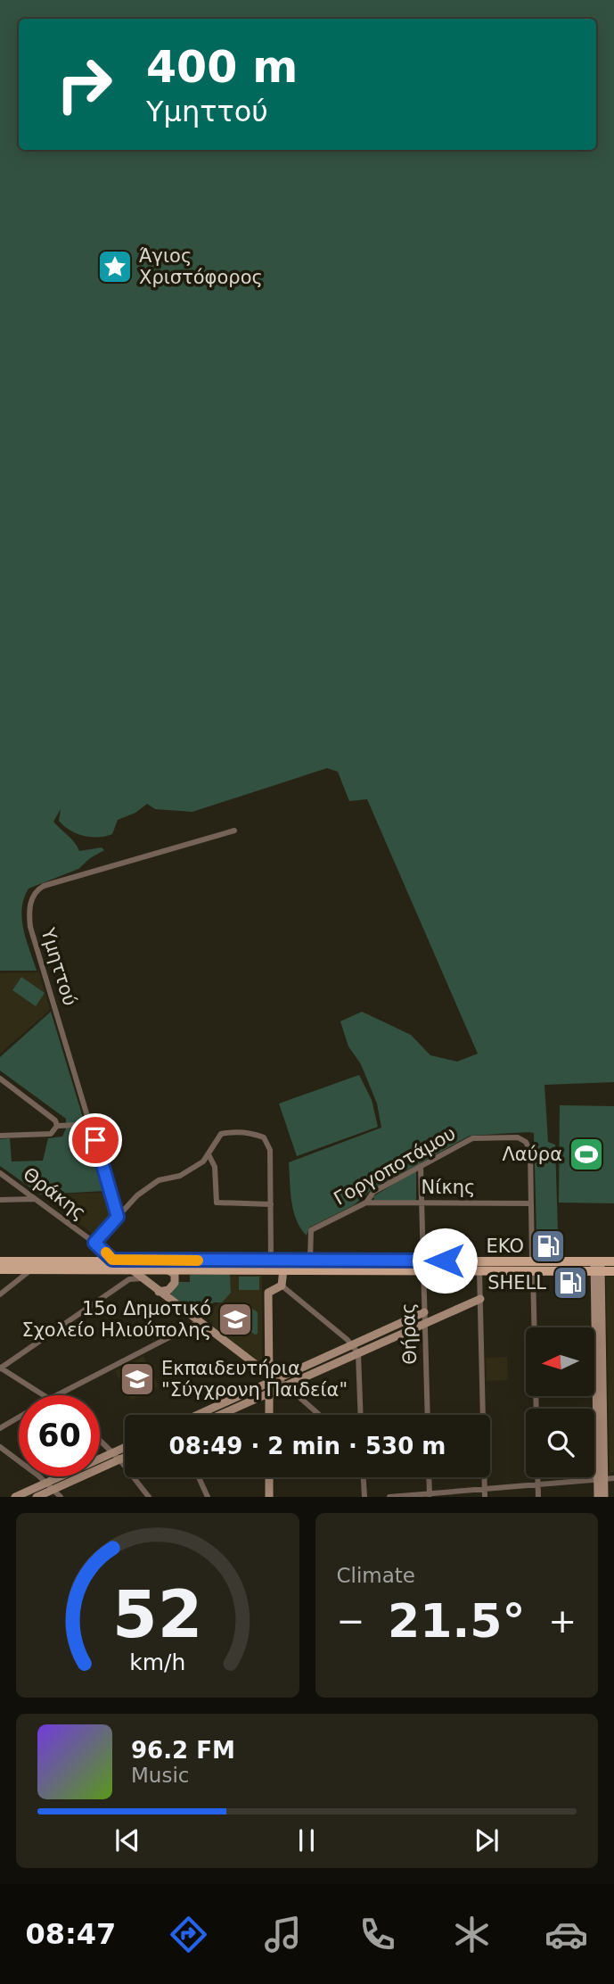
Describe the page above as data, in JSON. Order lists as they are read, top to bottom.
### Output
{
  "streets": {
    "street": [
      "Υμηττού",
      "Γοργοποτάμου",
      "Νίκης",
      "Θράκης",
      "Θήρας"
    ]
  },
  "crossings": [
    ["Γοργοποτάμου", "Νίκης"],
    ["Γοργοποτάμου", "Θήρας"],
    ["Νίκης", "Θήρας"]
  ],
  "places": {
    "place": ["Άγιος Χριστόφορος"],
    "sports": ["Λαύρα"],
    "fuel station": ["EKO", "SHELL"],
    "school or university": ["15ο Δημοτικό Σχολείο Ηλιούπολης", "Εκπαιδευτήρια \"Σύγχρονη Παιδεία\""]
  },
  "north": "left",
  "page": {
    "turn": ["400 m", "Υμηττού"],
    "limit": "60",
    "trip": "08:49 · 2 min · 530 m",
    "tile": "Climate",
    "heat": ["−", "21.5°", "+"],
    "song": ["96.2 FM", "Music"],
    "tabs": "08:47",
    "gauge": ["52", "km/h"]
  }
}
